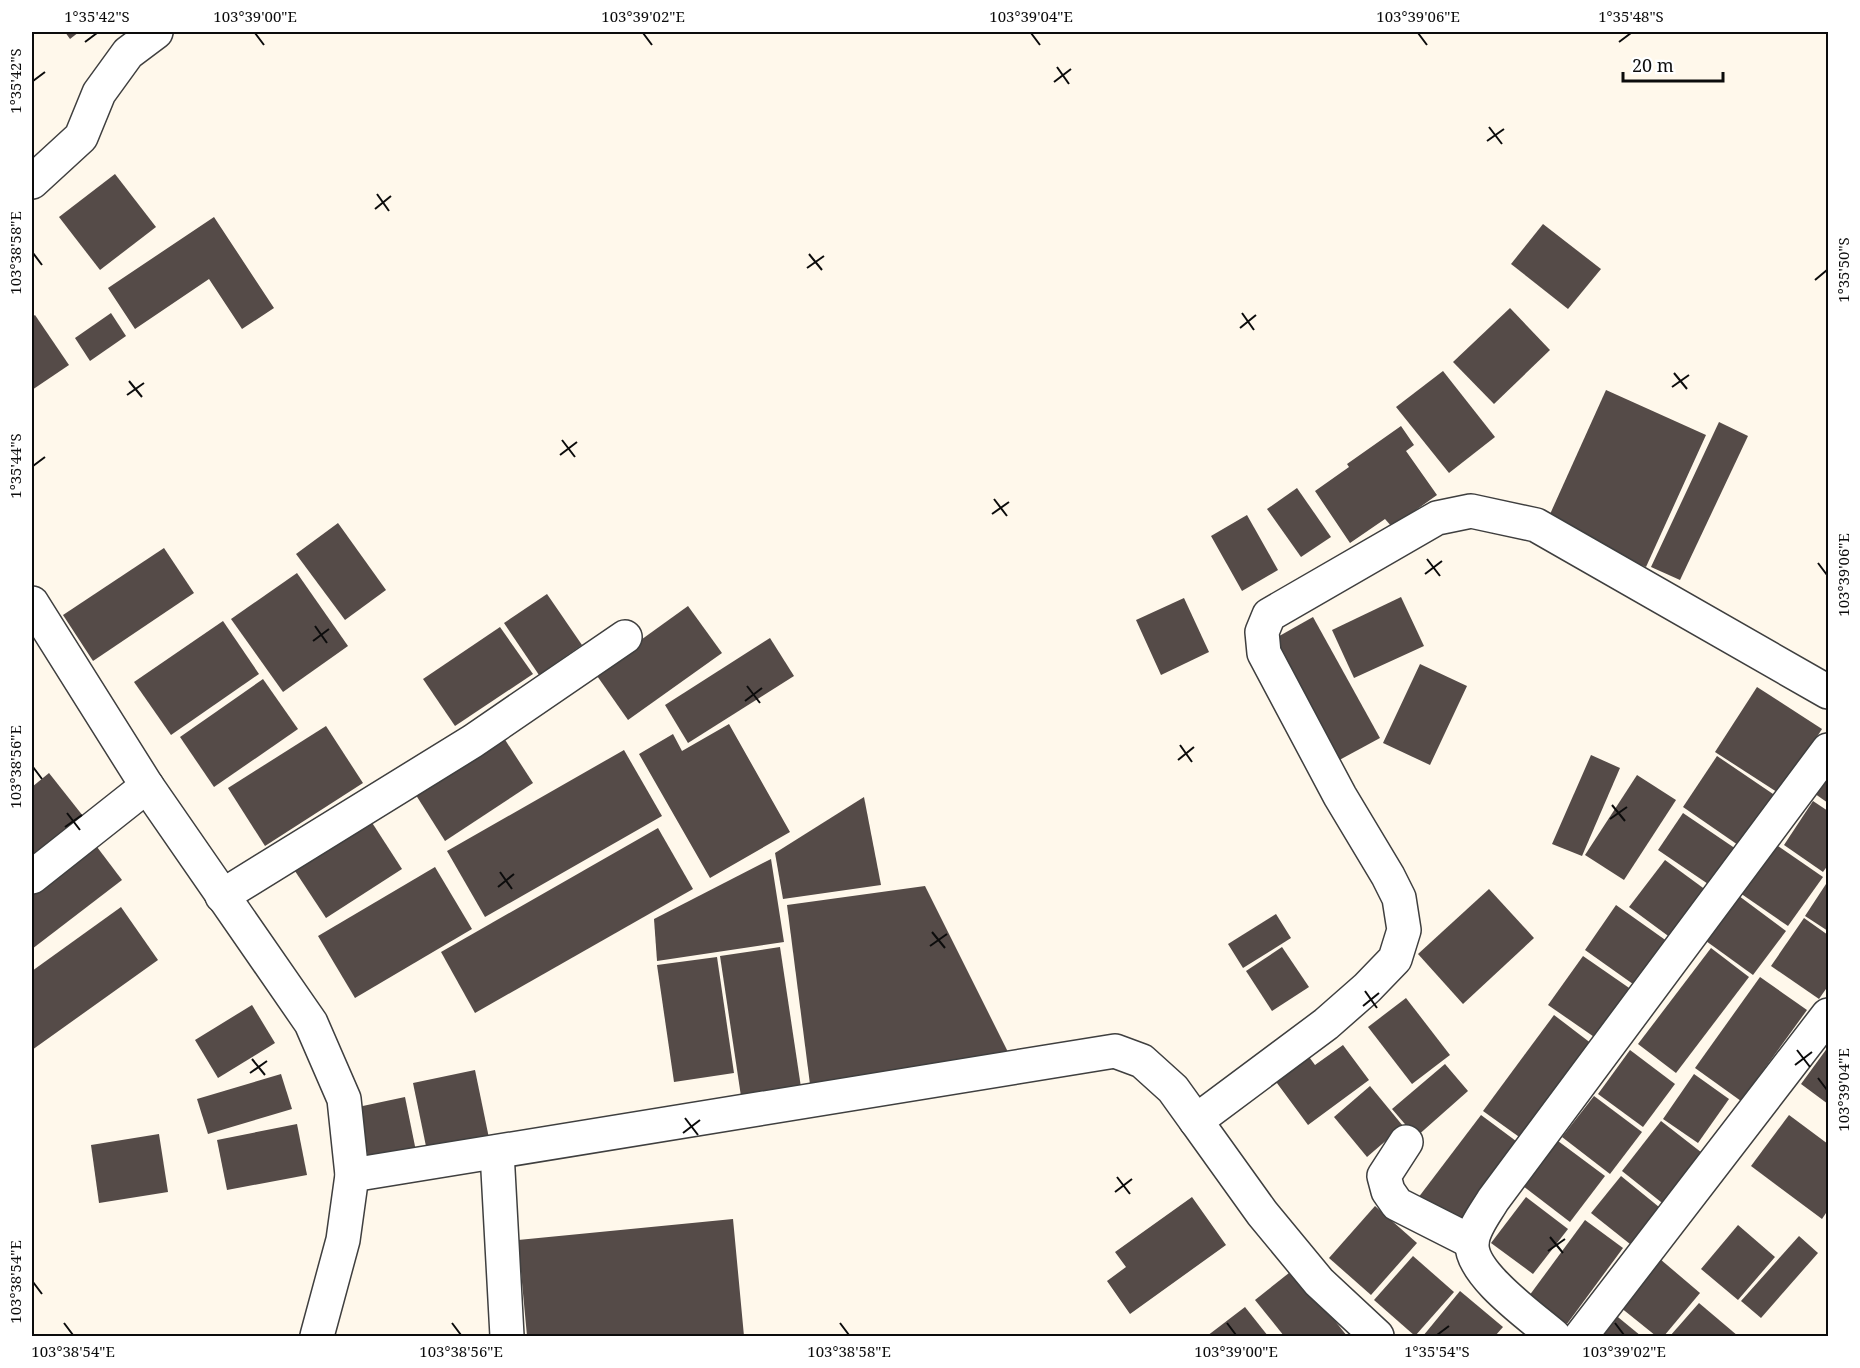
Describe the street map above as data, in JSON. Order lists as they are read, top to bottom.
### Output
{
  "scale_bar": "20 m",
  "coordinates": [
    "1°35'42\"S",
    "103°39'00\"E",
    "103°39'02\"E",
    "103°39'04\"E",
    "103°39'06\"E",
    "1°35'48\"S",
    "103°38'58\"E",
    "1°35'50\"S",
    "1°35'44\"S",
    "103°38'56\"E",
    "103°38'54\"E",
    "1°35'54\"S"
  ]
}
